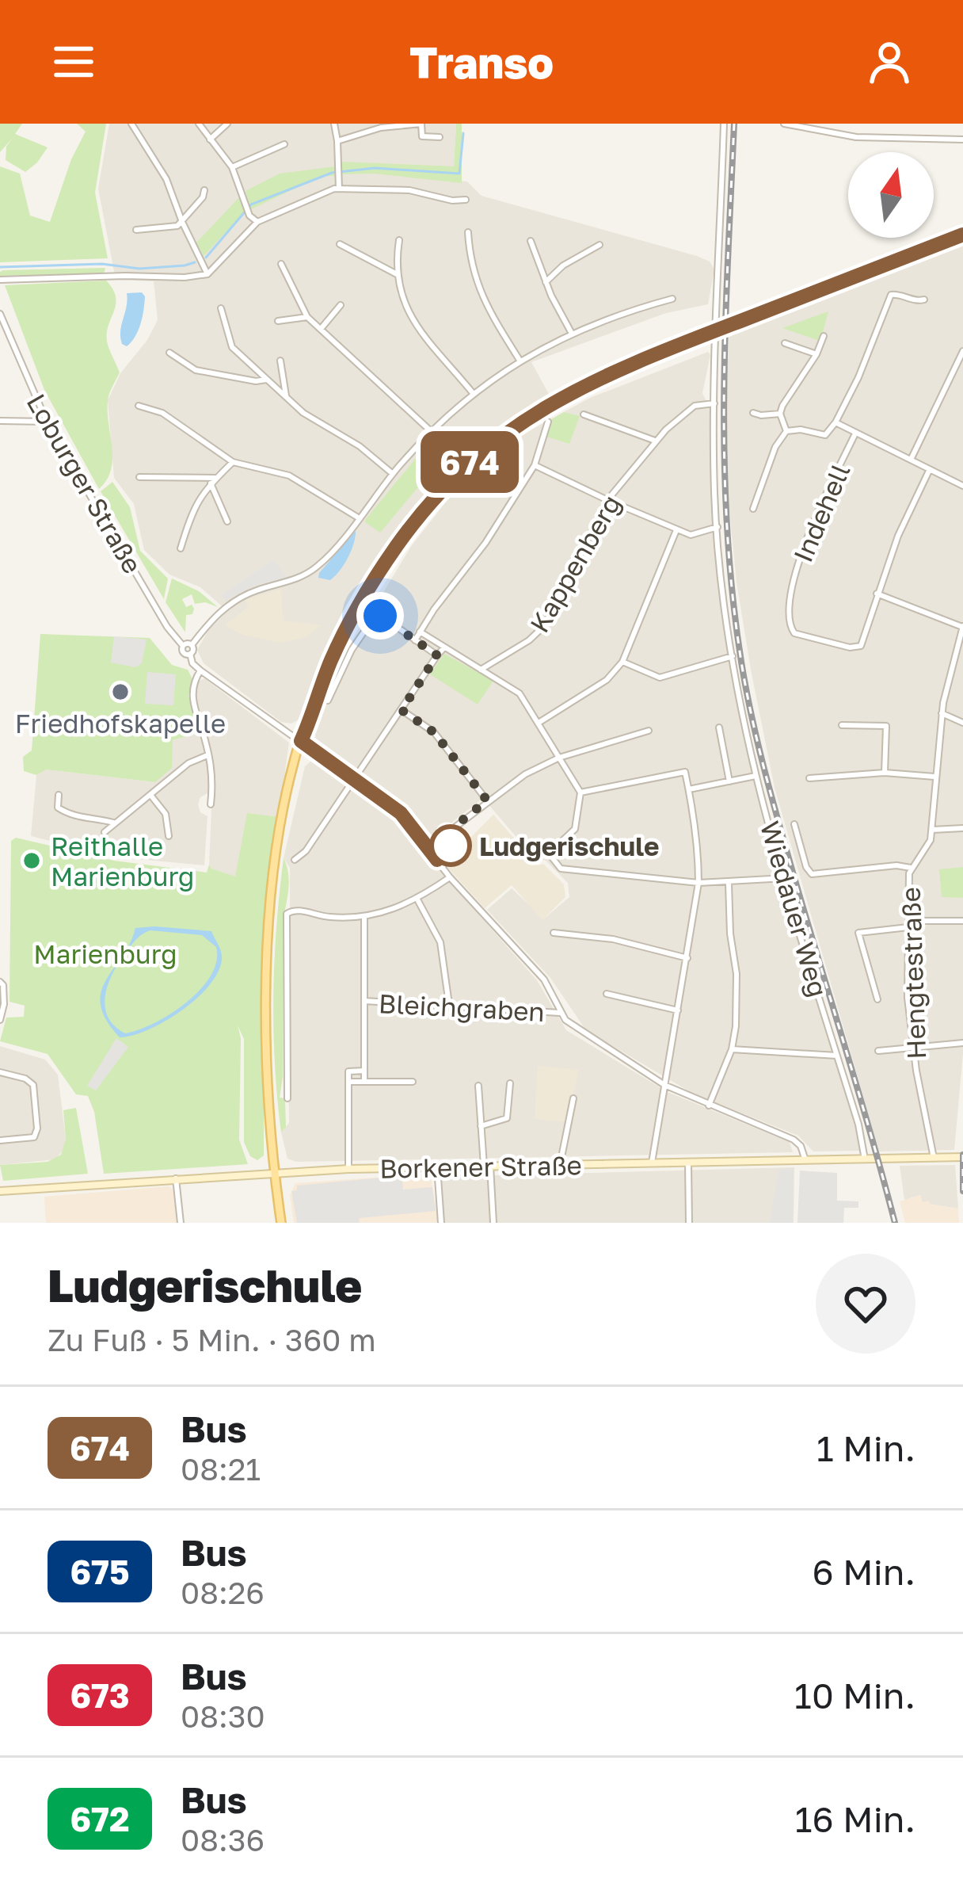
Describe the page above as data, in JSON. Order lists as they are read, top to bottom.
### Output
{
  "streets": {
    "street": [
      "Loburger Straße",
      "Indehell",
      "Kappenberg",
      "Wiedauer Weg",
      "Hengtestraße",
      "Bleichgraben",
      "Borkener Straße"
    ]
  },
  "crossings": [
    ["Kappenberg", "Wiedauer Weg"],
    ["Wiedauer Weg", "Borkener Straße"],
    ["Hengtestraße", "Borkener Straße"]
  ],
  "parks": ["Marienburg"],
  "places": ["Friedhofskapelle", "Ludgerischule", "Reithalle Marienburg"],
  "lines": ["bus line 674"],
  "north": "top",
  "page": {
    "header": "Transo",
    "on_map": "674",
    "heading": ["Ludgerischule", "Zu Fuß · 5 Min. · 360 m"],
    "list": [
      {
        "mark": "674",
        "name": "Bus",
        "note": "08:21",
        "value": "1 Min."
      },
      {
        "mark": "675",
        "name": "Bus",
        "note": "08:26",
        "value": "6 Min."
      },
      {
        "mark": "673",
        "name": "Bus",
        "note": "08:30",
        "value": "10 Min."
      },
      {
        "mark": "672",
        "name": "Bus",
        "note": "08:36",
        "value": "16 Min."
      }
    ]
  }
}
